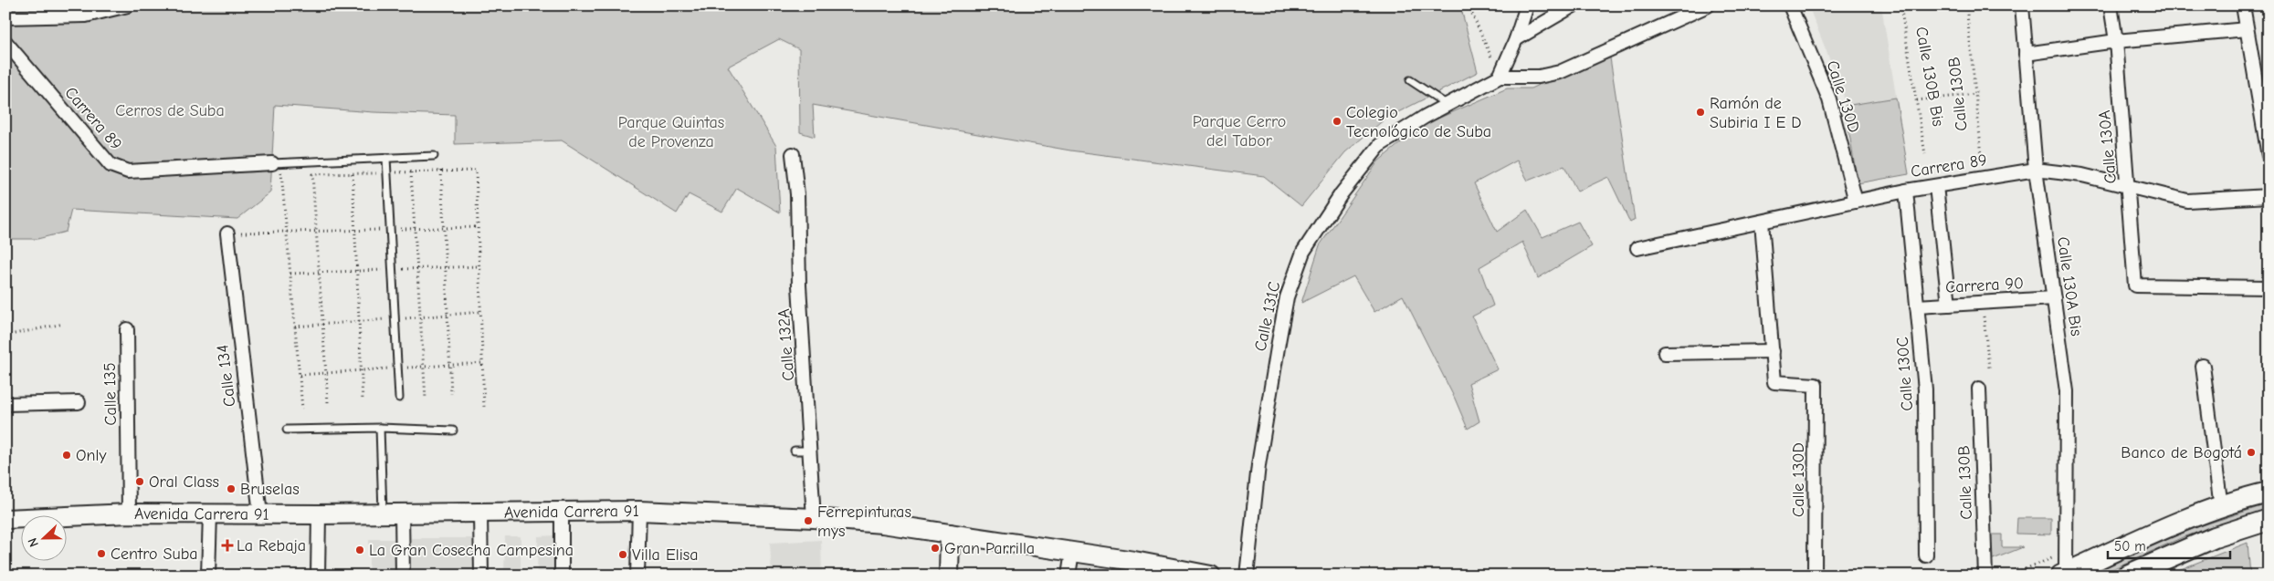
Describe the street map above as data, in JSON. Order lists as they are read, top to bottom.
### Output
{
  "streets": {
    "main road": ["Avenida Carrera 91"],
    "street": [
      "Calle 130B",
      "Calle 130D",
      "Carrera 89",
      "Calle 130A",
      "Carrera 90",
      "Calle 130A Bis",
      "Calle 131C",
      "Calle 132A",
      "Calle 130C",
      "Calle 134",
      "Calle 135"
    ],
    "path": ["Calle 130B Bis"]
  },
  "crossings": [
    ["Calle 130B", "Carrera 89"],
    ["Calle 130D", "Carrera 89"],
    ["Carrera 89", "Calle 130A"],
    ["Carrera 89", "Calle 130A Bis"],
    ["Carrera 89", "Calle 130C"],
    ["Carrera 90", "Calle 130A Bis"],
    ["Carrera 90", "Calle 130C"],
    ["Calle 132A", "Avenida Carrera 91"],
    ["Calle 134", "Avenida Carrera 91"],
    ["Calle 135", "Avenida Carrera 91"]
  ],
  "parks": ["Cerros de Suba", "Parque Cerro del Tabor", "Parque Quintas de Provenza"],
  "places": {
    "other": [
      "Ramón de Subiria I E D",
      "Colegio Tecnológico de Suba",
      "Banco de Bogotá",
      "Only",
      "Oral Class",
      "Bruselas",
      "Ferrepinturas mys",
      "Gran Parrilla",
      "La Gran Cosecha Campesina",
      "Centro Suba",
      "Villa Elisa"
    ],
    "health": ["La Rebaja"]
  },
  "scale_bar": "50 m",
  "north": "left"
}
